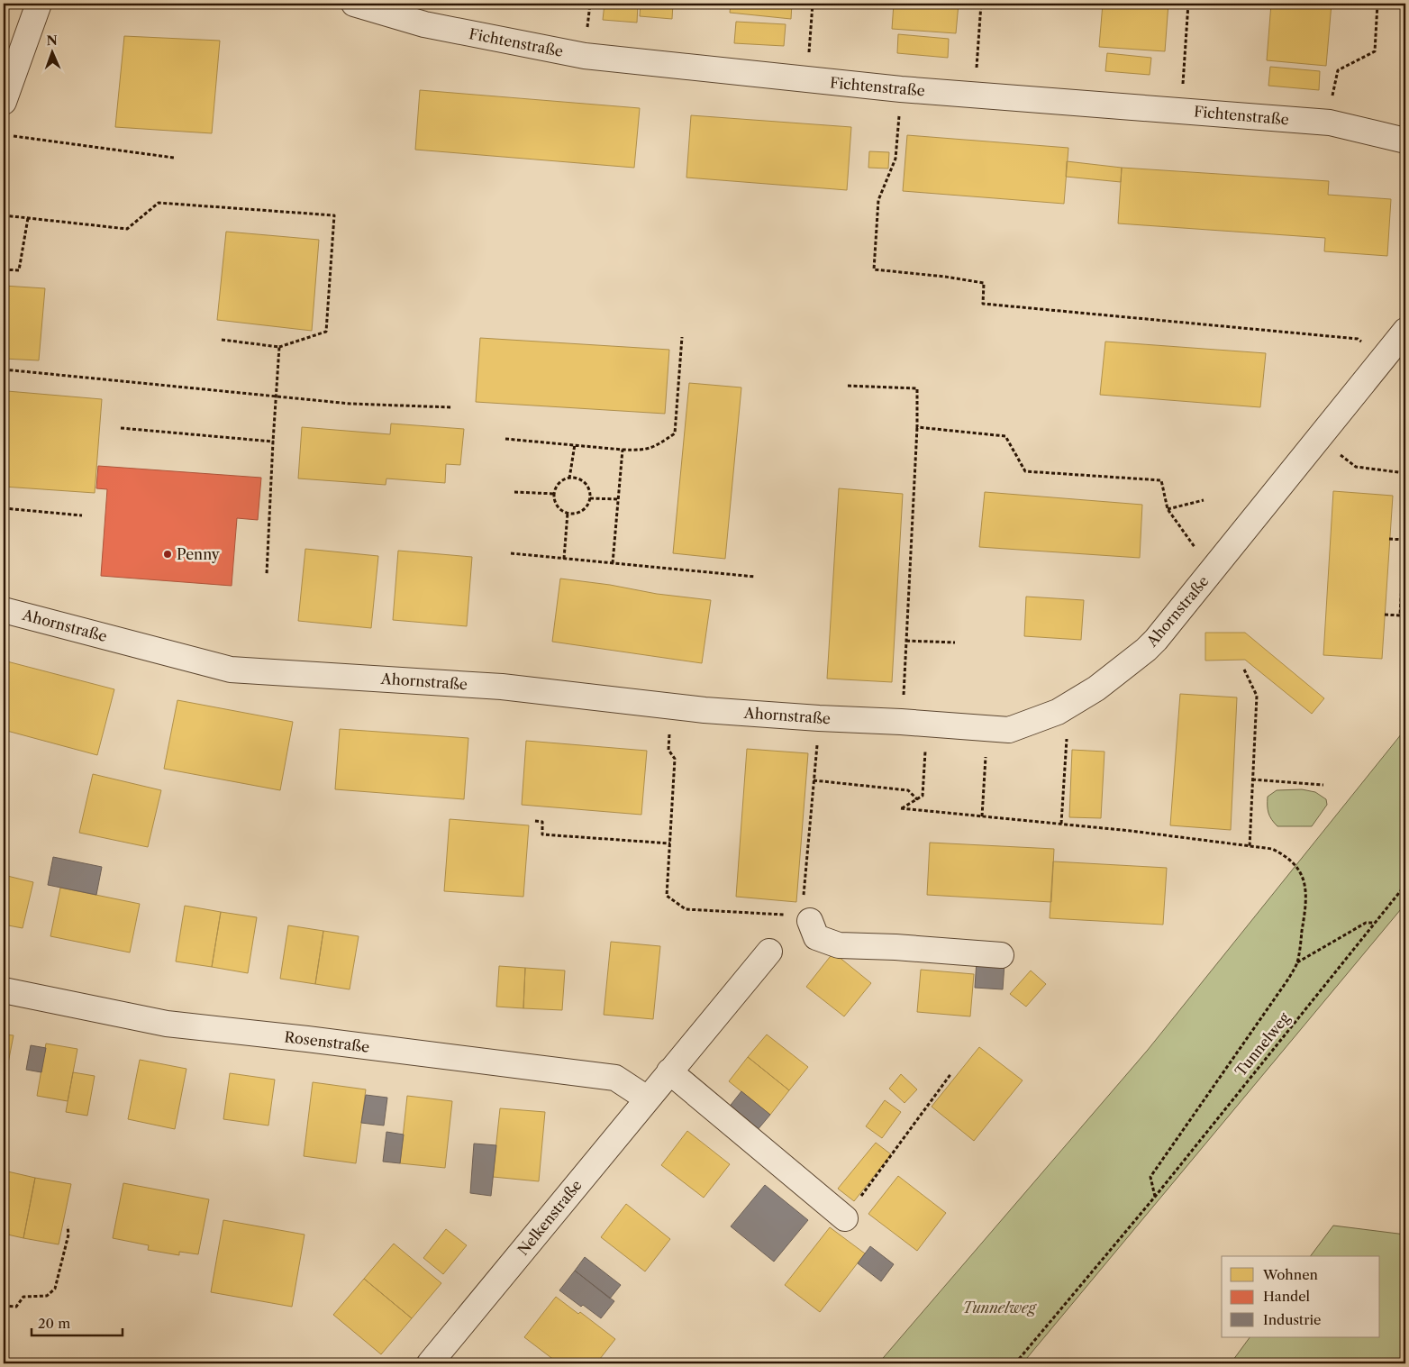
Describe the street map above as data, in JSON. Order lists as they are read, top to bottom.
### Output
{
  "streets": {
    "street": [
      "Fichtenstraße",
      "Ahornstraße",
      "Rosenstraße",
      "Nelkenstraße"
    ],
    "path": ["Tunnelweg"]
  },
  "crossings": [
    ["Rosenstraße", "Nelkenstraße"]
  ],
  "parks": ["Tunnelweg"],
  "places": ["Penny"],
  "legend": ["Wohnen", "Handel", "Industrie"],
  "scale_bar": "20 m",
  "north": "top"
}
